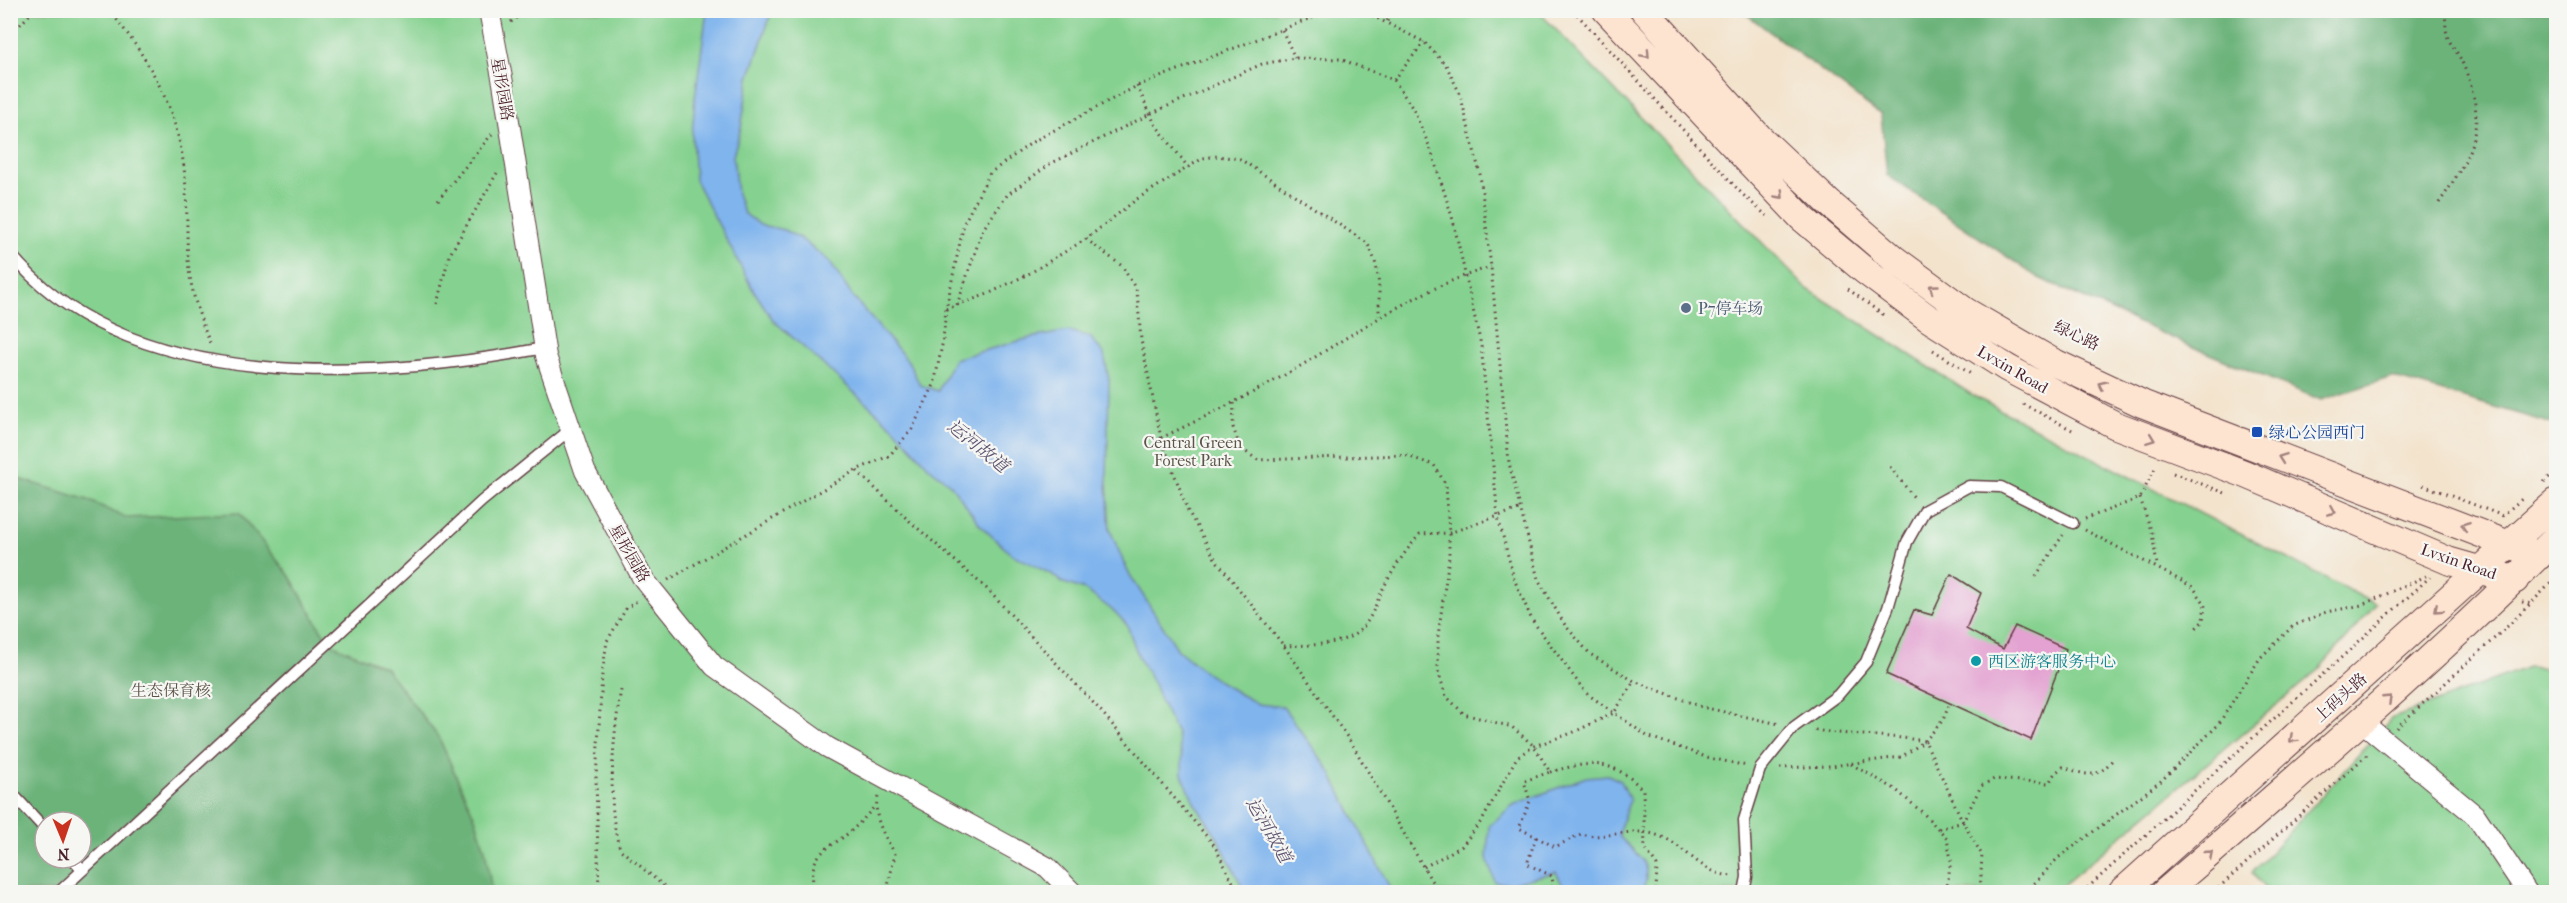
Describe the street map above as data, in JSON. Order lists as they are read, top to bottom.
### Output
{
  "streets": {
    "main road": ["Lvxin Road", "上码头路"],
    "street": ["星形园路"]
  },
  "crossings": [
    ["Lvxin Road", "上码头路"]
  ],
  "water": ["运河故道"],
  "parks": ["Central Green Forest Park", "生态保育核"],
  "places": {
    "other": ["P7停车场", "西区游客服务中心"],
    "transit": ["绿心公园西门"]
  },
  "north": "bottom"
}
